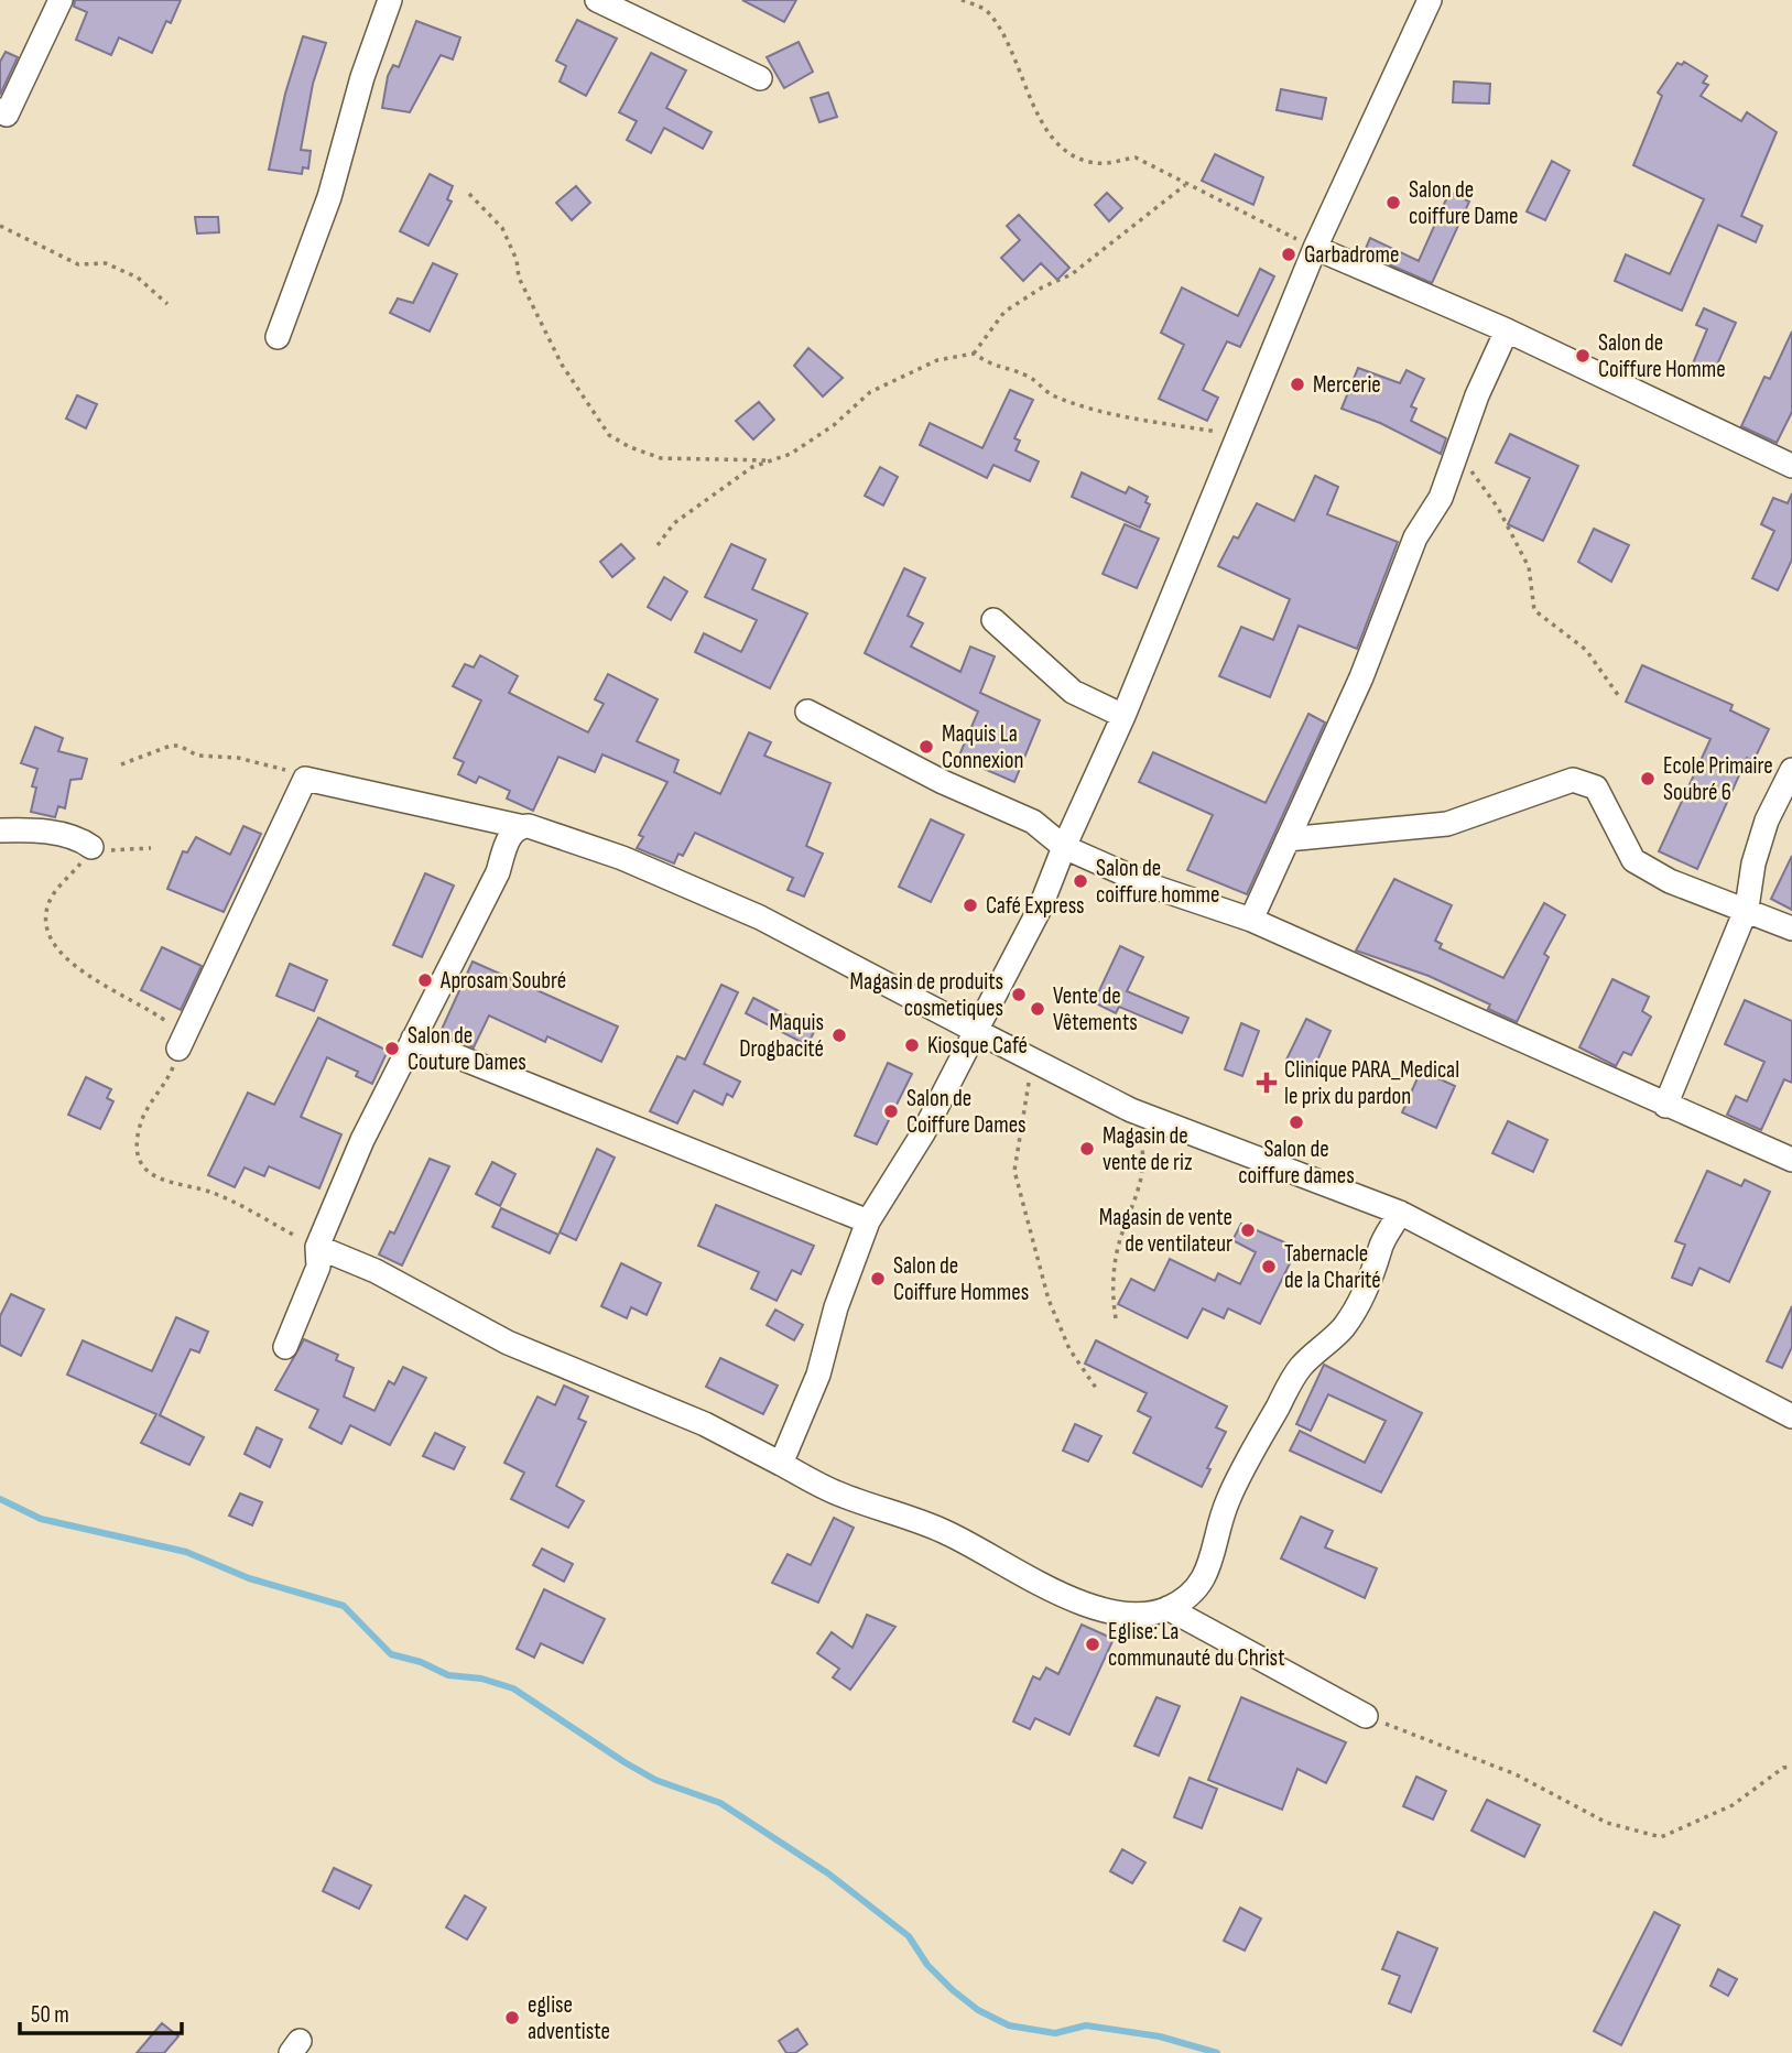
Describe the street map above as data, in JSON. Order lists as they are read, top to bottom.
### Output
{
  "places": {
    "other": [
      "Salon de coiffure Dame",
      "Garbadrome",
      "Salon de Coiffure Homme",
      "Mercerie",
      "Maquis La Connexion",
      "Ecole Primaire Soubré 6",
      "Salon de coiffure homme",
      "Café Express",
      "Aprosam Soubré",
      "Magasin de produits cosmetiques",
      "Vente de Vêtements",
      "Maquis Drogbacité",
      "Kiosque Café",
      "Salon de Couture Dames",
      "Salon de Coiffure Dames",
      "Salon de coiffure dames",
      "Magasin de vente de riz",
      "Magasin de vente de ventilateur",
      "Tabernacle de la Charité",
      "Salon de Coiffure Hommes",
      "Eglise: La communauté du Christ",
      "eglise adventiste"
    ],
    "health": ["Clinique PARA_Medical le prix du pardon"]
  },
  "scale_bar": "50 m"
}
